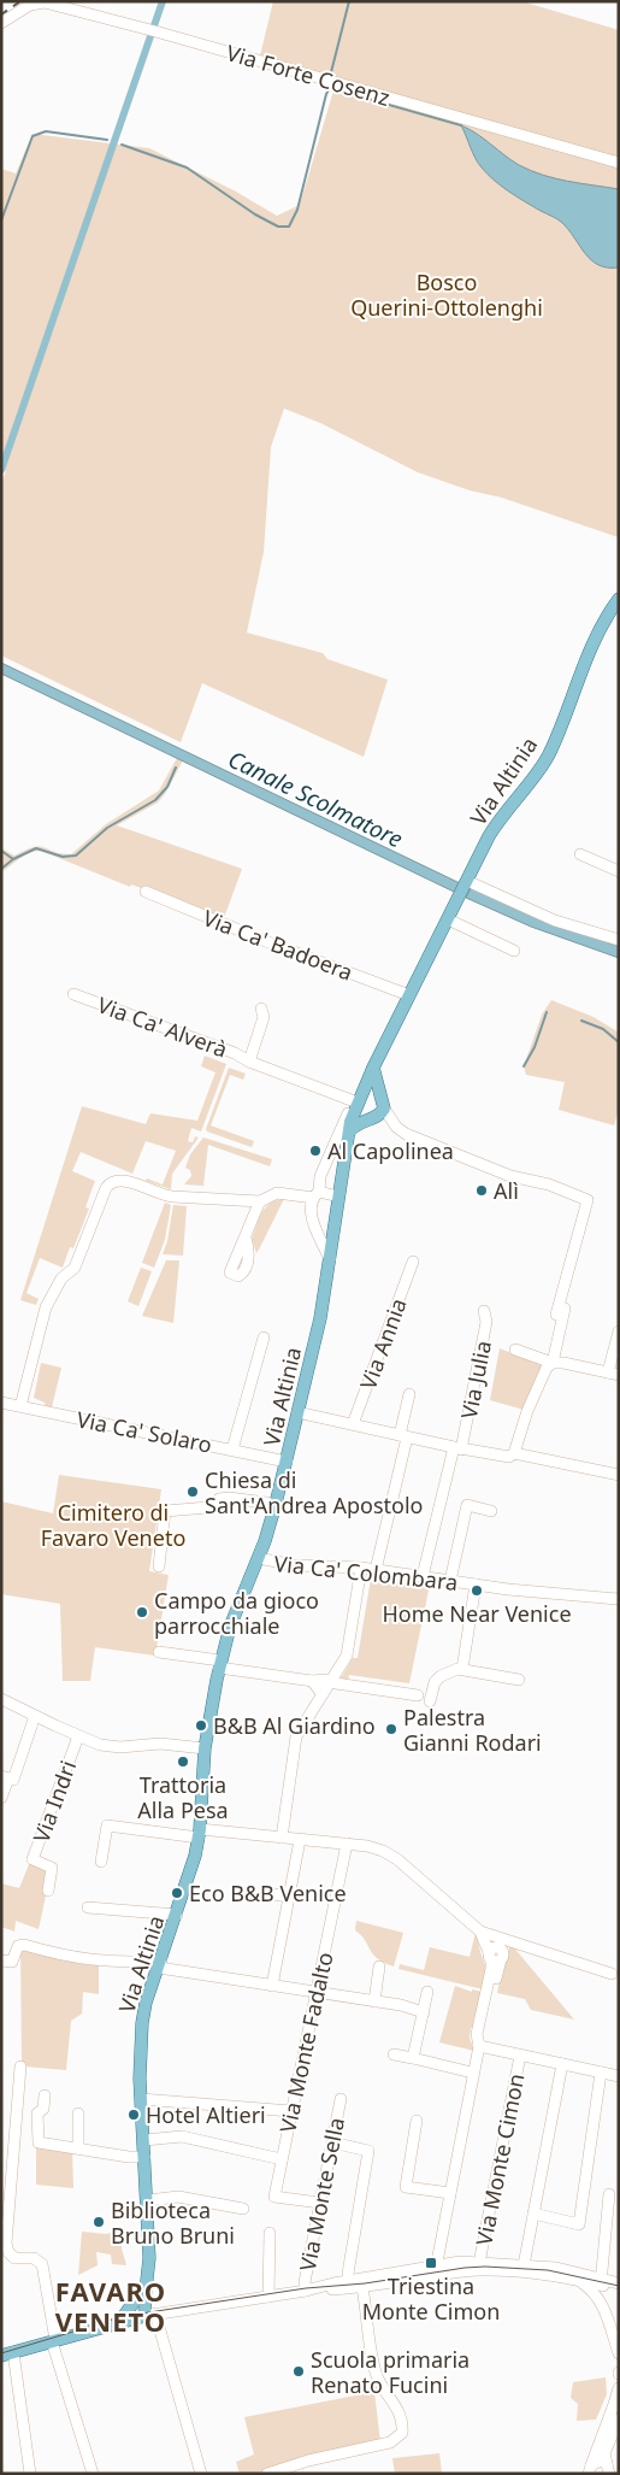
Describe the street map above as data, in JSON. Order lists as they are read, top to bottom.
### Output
{
  "streets": {
    "main road": ["Via Altinia"],
    "street": [
      "Via Forte Cosenz",
      "Via Ca' Badoera",
      "Via Ca' Alverà",
      "Via Annia",
      "Via Julia",
      "Via Ca' Solaro",
      "Via Ca' Colombara",
      "Via Indri",
      "Via Monte Fadalto",
      "Via Monte Cimon",
      "Via Monte Sella"
    ]
  },
  "crossings": [
    ["Via Altinia", "Via Ca' Badoera"],
    ["Via Altinia", "Via Ca' Alverà"],
    ["Via Altinia", "Via Ca' Solaro"],
    ["Via Altinia", "Via Ca' Colombara"],
    ["Via Altinia", "Via Indri"],
    ["Via Julia", "Via Ca' Colombara"],
    ["Via Monte Fadalto", "Via Monte Sella"]
  ],
  "districts": ["FAVARO VENETO"],
  "water": ["Canale Scolmatore"],
  "parks": ["Bosco Querini-Ottolenghi", "Cimitero di Favaro Veneto"],
  "places": {
    "other": [
      "Al Capolinea",
      "Alì",
      "Chiesa di Sant'Andrea Apostolo",
      "Home Near Venice",
      "Campo da gioco parrocchiale",
      "B&B Al Giardino",
      "Palestra Gianni Rodari",
      "Trattoria Alla Pesa",
      "Eco B&B Venice",
      "Hotel Altieri",
      "Biblioteca Bruno Bruni",
      "Scuola primaria Renato Fucini"
    ],
    "transit": ["Triestina Monte Cimon"]
  }
}
